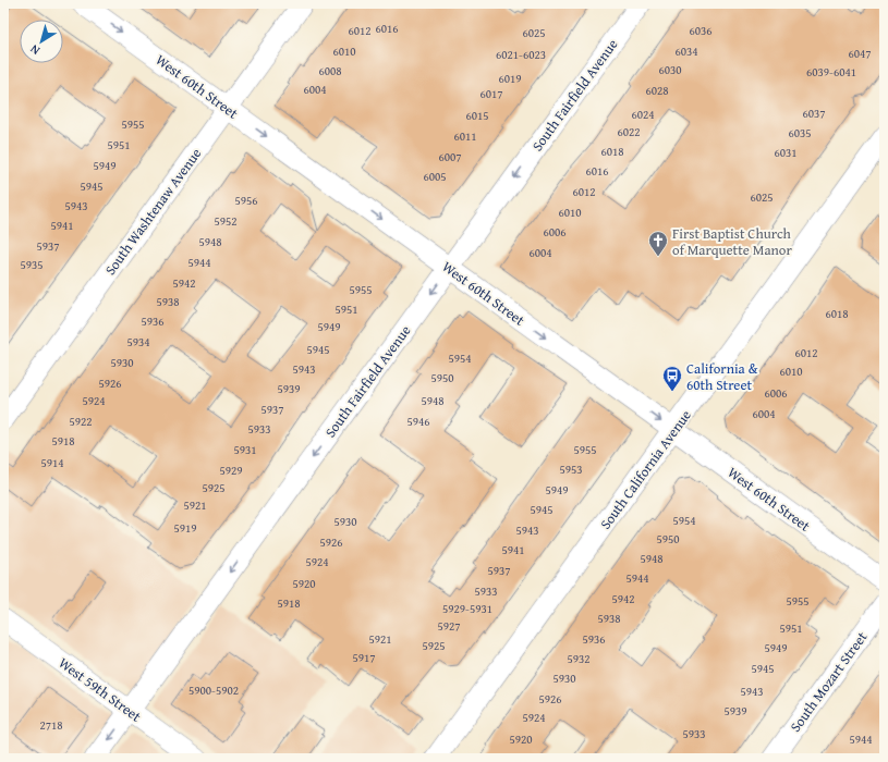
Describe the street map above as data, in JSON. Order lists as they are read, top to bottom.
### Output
{
  "streets": {
    "street": [
      "West 60th Street",
      "South Fairfield Avenue",
      "South Washtenaw Avenue",
      "South California Avenue",
      "South Mozart Street",
      "West 59th Street"
    ]
  },
  "crossings": [
    ["West 60th Street", "South Fairfield Avenue"],
    ["West 60th Street", "South Washtenaw Avenue"],
    ["West 60th Street", "South California Avenue"],
    ["South Fairfield Avenue", "West 59th Street"]
  ],
  "one_way": ["West 60th Street", "South Fairfield Avenue"],
  "places": {
    "church": ["First Baptist Church of Marquette Manor"],
    "bus stop": ["California & 60th Street"]
  },
  "house_numbers": [
    "6016",
    "6012",
    "6036",
    "6025",
    "6010",
    "6034",
    "6047",
    "6021-6023",
    "6030",
    "6008",
    "6039-6041",
    "6019",
    "6004",
    "6028",
    "6017",
    "6037",
    "6024",
    "6015",
    "5955",
    "6022",
    "6035",
    "6011",
    "5951",
    "6018",
    "6031",
    "6007",
    "5949",
    "6016",
    "6005",
    "5945",
    "6012",
    "6025",
    "5956",
    "5943",
    "6010",
    "5952",
    "5941",
    "6006",
    "5948",
    "5937",
    "6004",
    "5944",
    "5935",
    "5942",
    "5955",
    "5938",
    "5951",
    "6018",
    "5936",
    "5949",
    "5934",
    "5945",
    "6012",
    "5954",
    "5930",
    "5943",
    "6010",
    "5950",
    "5926",
    "5939",
    "6006",
    "5924",
    "5948",
    "5937",
    "6004",
    "5922",
    "5946",
    "5933",
    "5918",
    "5931",
    "5955",
    "5914",
    "5953",
    "5929",
    "5925",
    "5949",
    "5921",
    "5945",
    "5954",
    "5930",
    "5919",
    "5943",
    "5950",
    "5926",
    "5941",
    "5948",
    "5924",
    "5937",
    "5944",
    "5920",
    "5933",
    "5942",
    "5955",
    "5918",
    "5929-5931",
    "5938",
    "5927",
    "5951",
    "5921",
    "5936",
    "5925",
    "5949",
    "5917",
    "5932",
    "5945",
    "5930",
    "5900-5902",
    "5943",
    "5926",
    "5939",
    "5924",
    "2718",
    "5933",
    "5920",
    "5944"
  ],
  "north": "bottom left"
}
